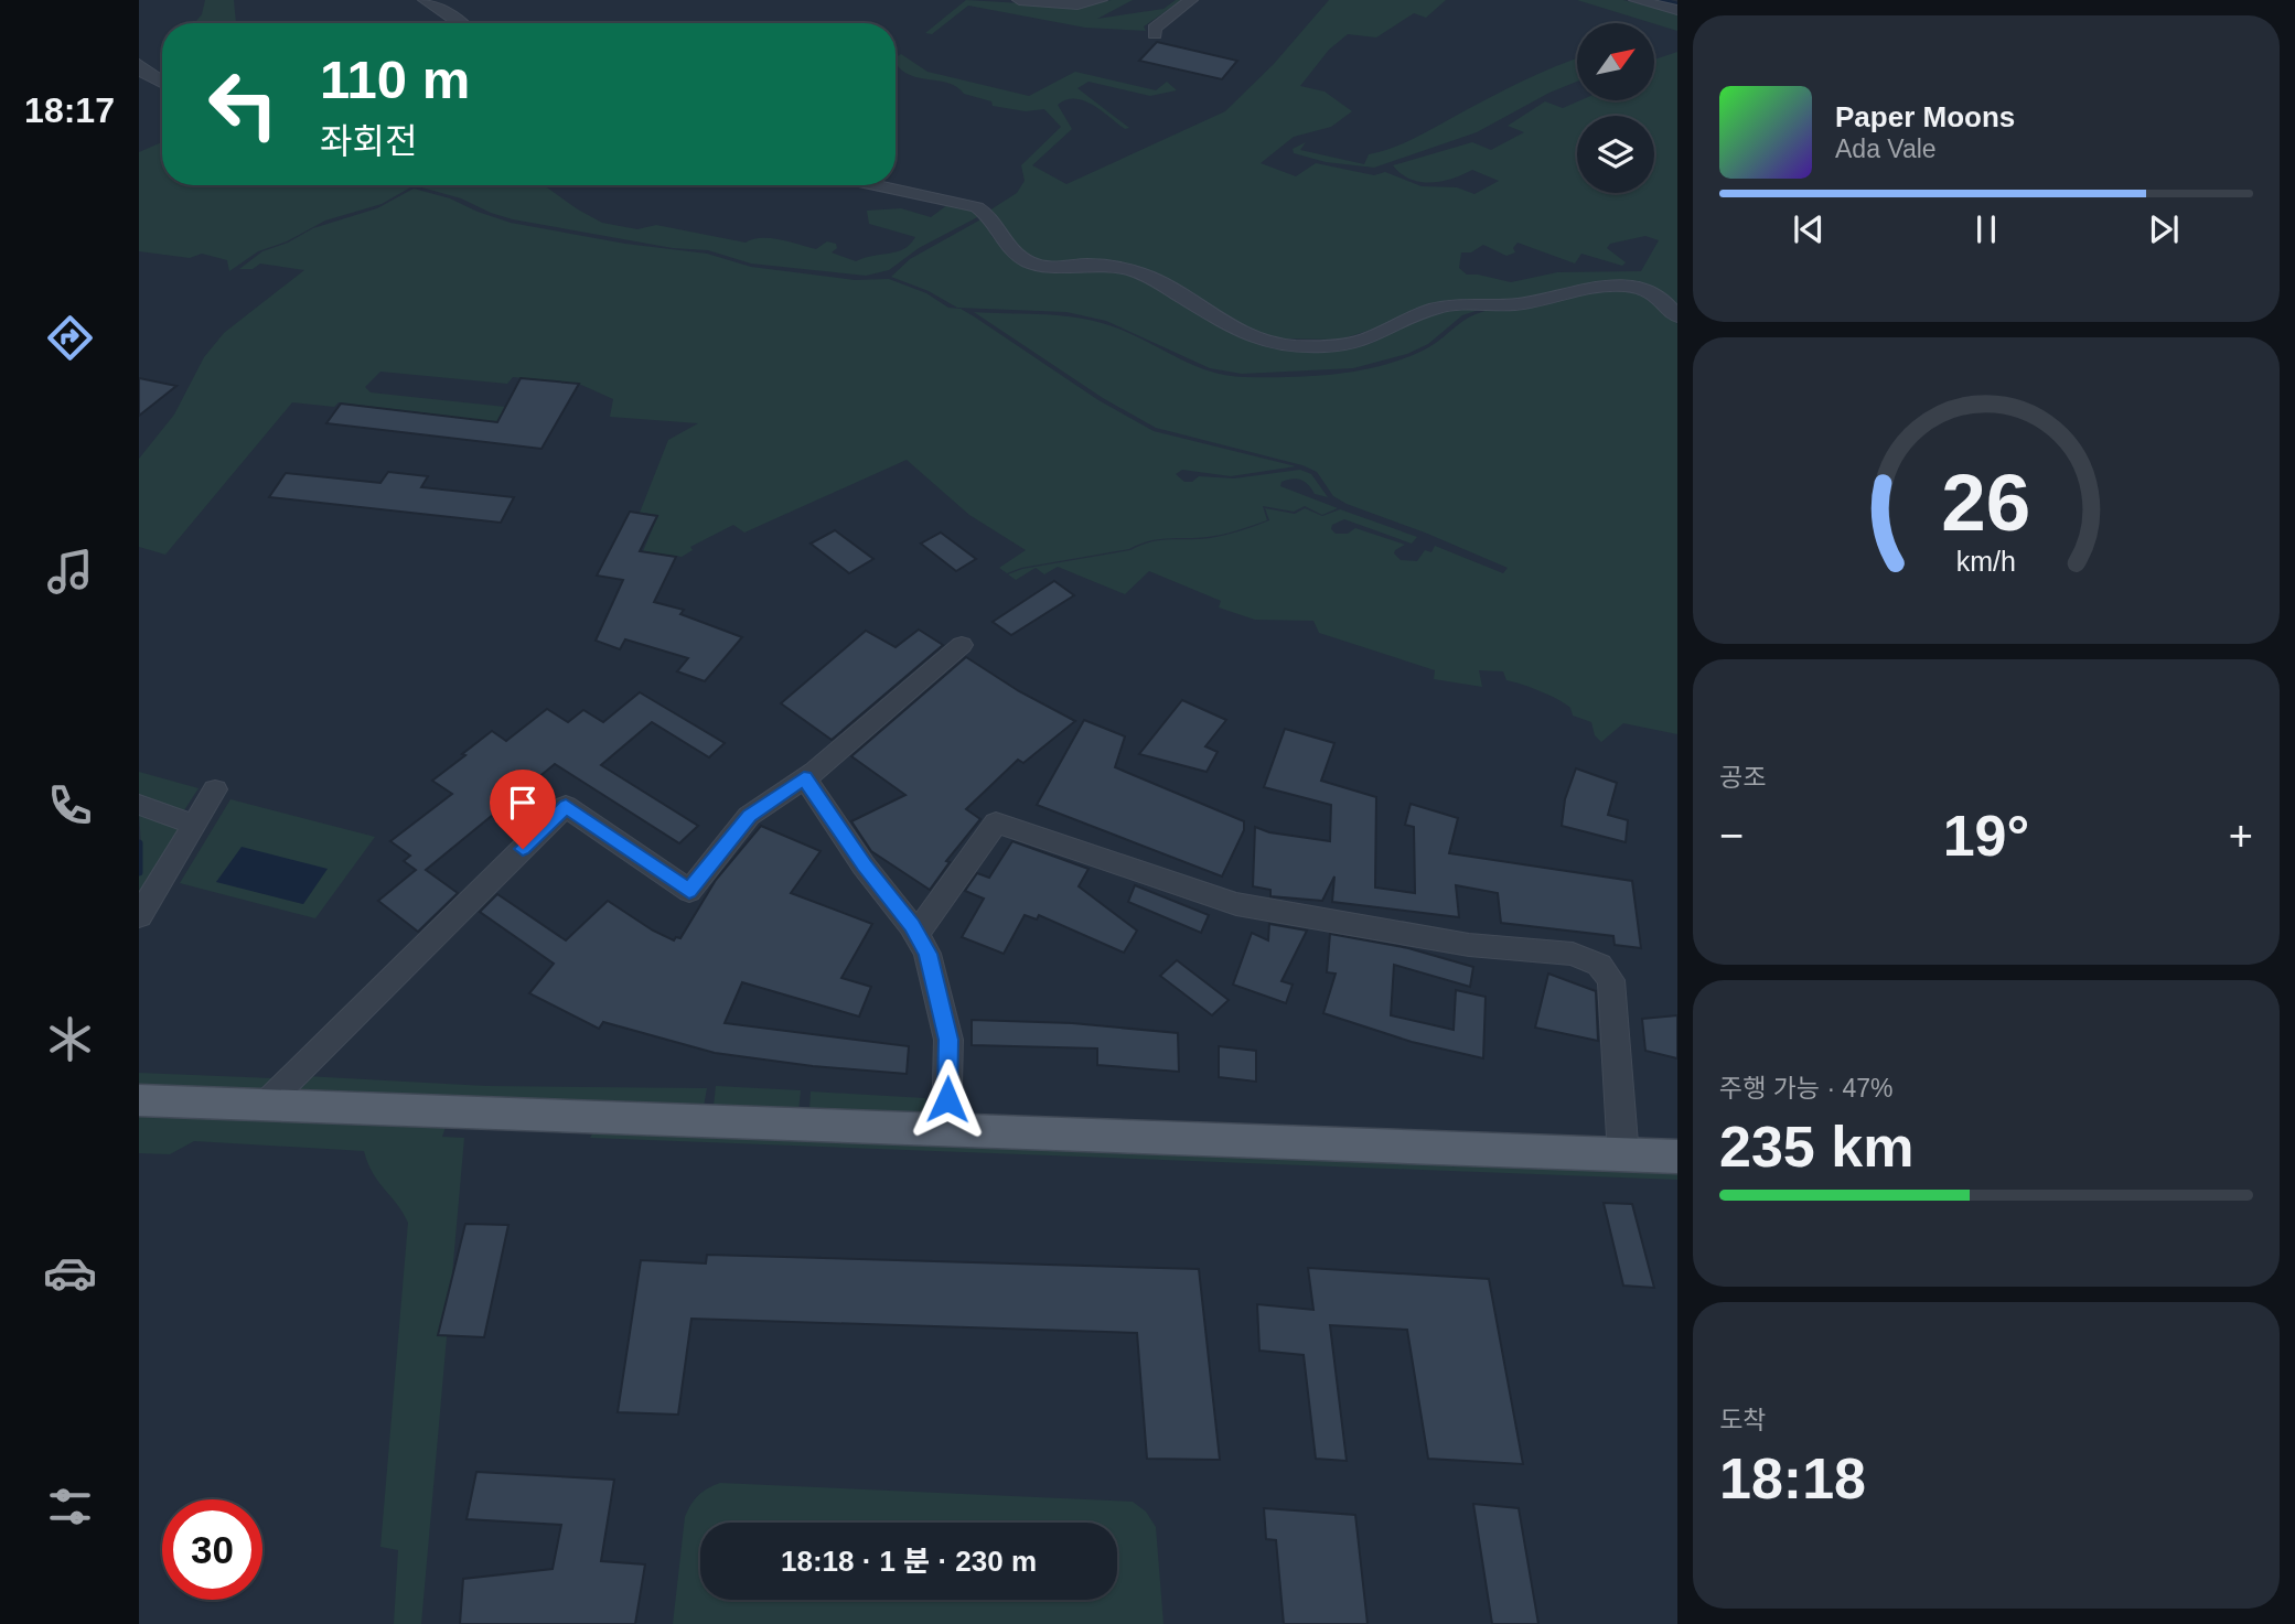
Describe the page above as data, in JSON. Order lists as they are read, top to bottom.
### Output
{
  "north": "top right",
  "page": {
    "tabs": "18:17",
    "turn": ["110 m", "좌회전"],
    "song": ["Paper Moons", "Ada Vale"],
    "tile": [
      "공조",
      ["주행 가능 · 47%", "235 km"],
      ["도착", "18:18"]
    ],
    "heat": ["−", "19°", "+"],
    "limit": "30",
    "trip": "18:18 · 1 분 · 230 m",
    "gauge": ["26", "km/h"]
  }
}
